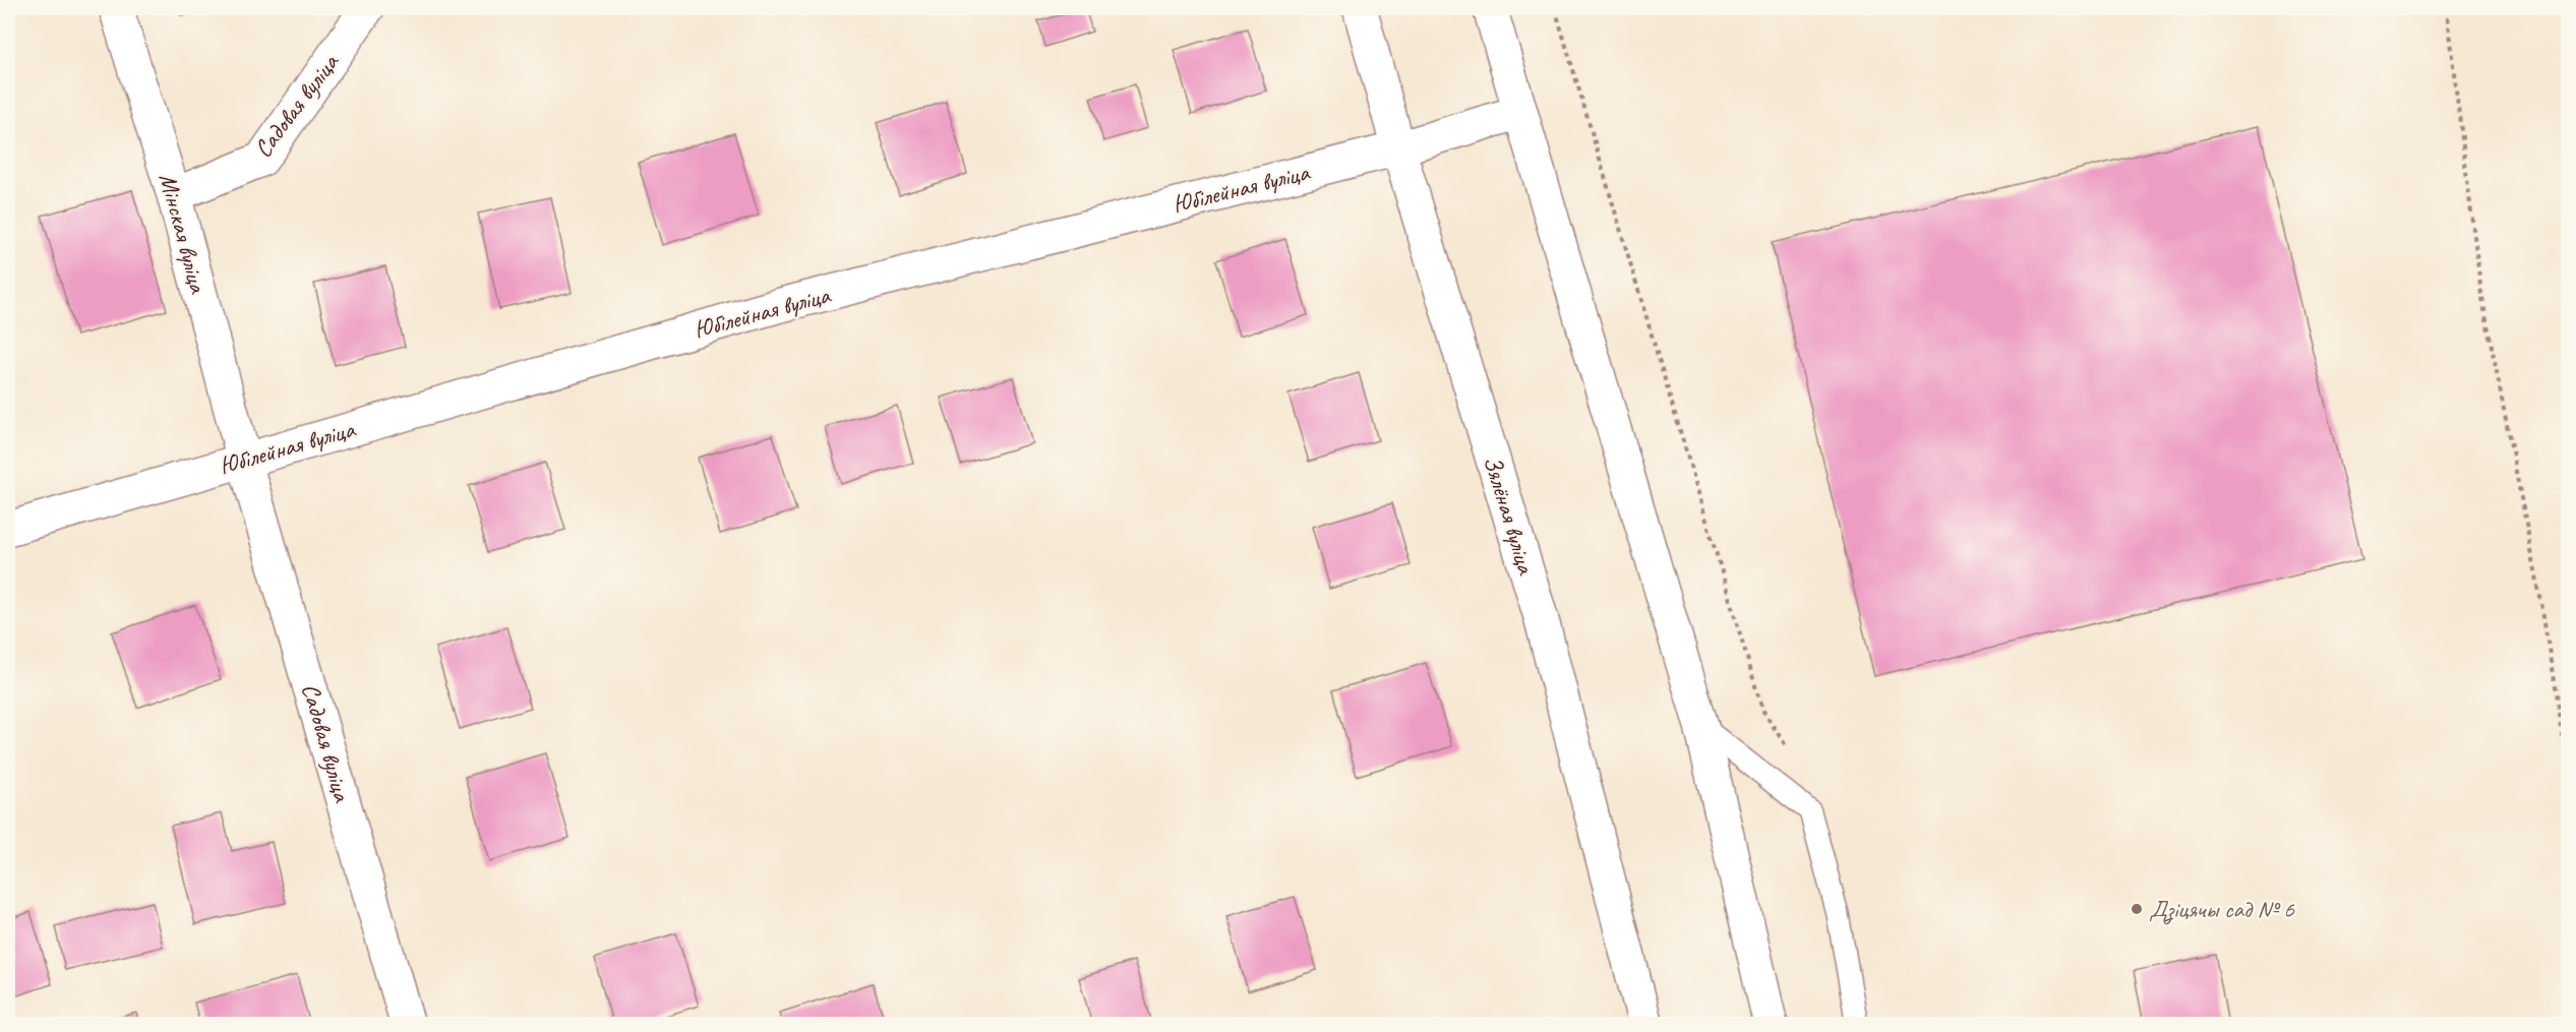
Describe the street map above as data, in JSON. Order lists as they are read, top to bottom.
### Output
{
  "streets": {
    "street": [
      "Садовая вуліца",
      "Юбілейная вуліца",
      "Мінская вуліца",
      "Зялёная вуліца"
    ]
  },
  "crossings": [
    ["Садовая вуліца", "Юбілейная вуліца"],
    ["Садовая вуліца", "Мінская вуліца"],
    ["Юбілейная вуліца", "Мінская вуліца"],
    ["Юбілейная вуліца", "Зялёная вуліца"]
  ],
  "places": ["Дзіцячы сад № 6"]
}
